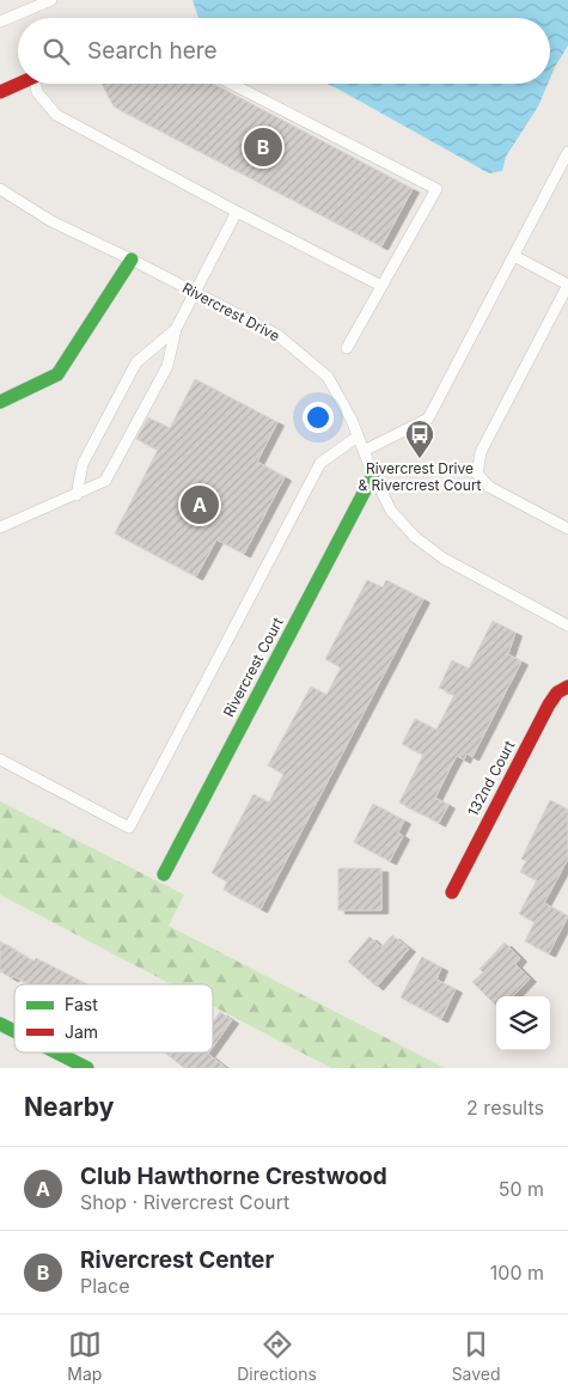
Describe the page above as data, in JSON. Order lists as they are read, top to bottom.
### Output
{
  "streets": {
    "street": ["Rivercrest Court", "132nd Court"],
    "lane": ["Rivercrest Drive"]
  },
  "crossings": [
    ["Rivercrest Drive", "Rivercrest Court"]
  ],
  "places": {
    "bus stop": ["Rivercrest Drive & Rivercrest Court"]
  },
  "legend": ["Fast", "Jam"],
  "page": {
    "search": "Search here",
    "pins": ["B", "A"],
    "heading": ["Nearby", "2 results"],
    "list": [
      {
        "mark": "A",
        "name": "Club Hawthorne Crestwood",
        "note": "Shop · Rivercrest Court",
        "value": "50 m"
      },
      {
        "mark": "B",
        "name": "Rivercrest Center",
        "note": "Place",
        "value": "100 m"
      }
    ],
    "nav": ["Map", "Directions", "Saved"]
  }
}
